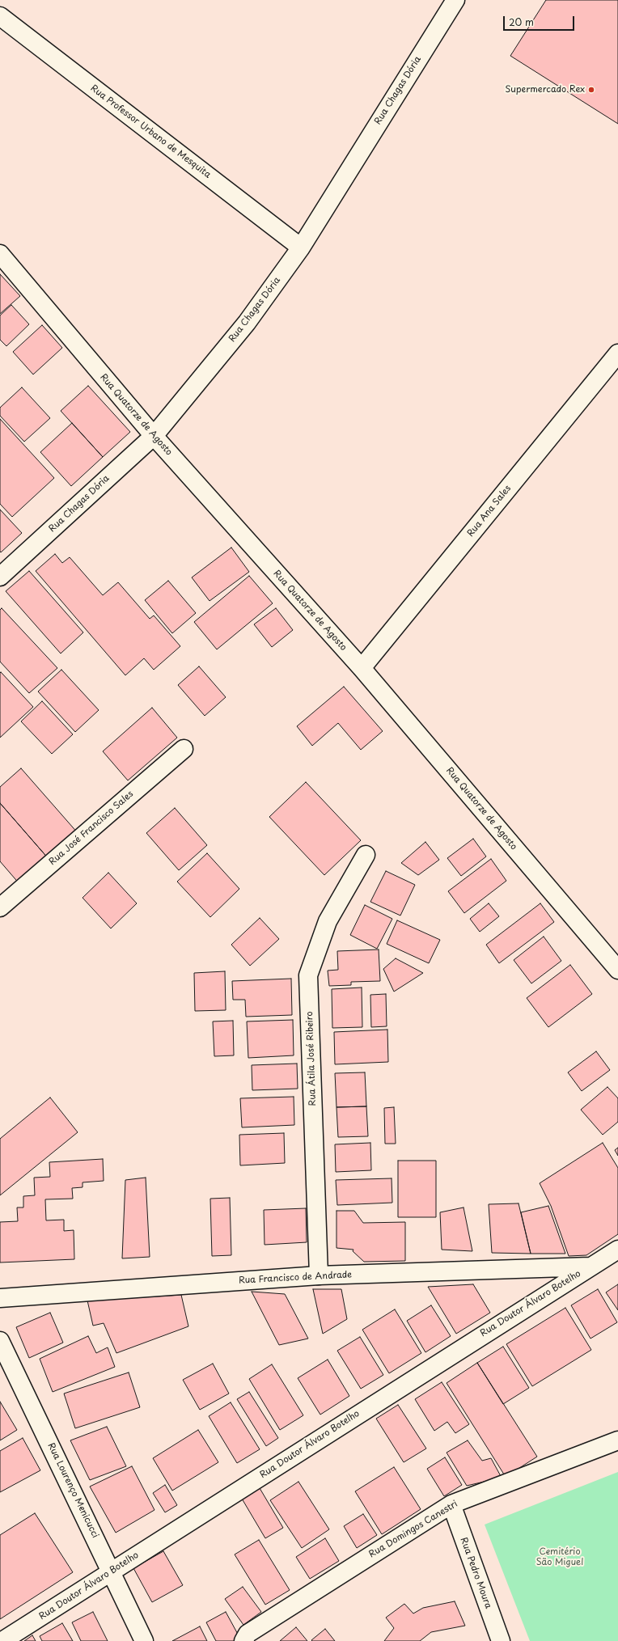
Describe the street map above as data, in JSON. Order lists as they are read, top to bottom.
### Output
{
  "streets": {
    "street": [
      "Rua Chagas Dória",
      "Rua Professor Urbano de Mesquita",
      "Rua Quatorze de Agosto",
      "Rua Ana Sales",
      "Rua José Francisco Sales",
      "Rua Átila José Ribeiro",
      "Rua Francisco de Andrade",
      "Rua Doutor Álvaro Botelho",
      "Rua Lourenço Menicucci",
      "Rua Domingos Canestri",
      "Rua Pedro Moura"
    ]
  },
  "crossings": [
    ["Rua Chagas Dória", "Rua Professor Urbano de Mesquita"],
    ["Rua Chagas Dória", "Rua Quatorze de Agosto"],
    ["Rua Quatorze de Agosto", "Rua Ana Sales"],
    ["Rua Átila José Ribeiro", "Rua Francisco de Andrade"],
    ["Rua Francisco de Andrade", "Rua Doutor Álvaro Botelho"],
    ["Rua Doutor Álvaro Botelho", "Rua Lourenço Menicucci"],
    ["Rua Domingos Canestri", "Rua Pedro Moura"]
  ],
  "parks": ["Cemitério São Miguel"],
  "places": ["Supermercado Rex"],
  "scale_bar": "20 m"
}
